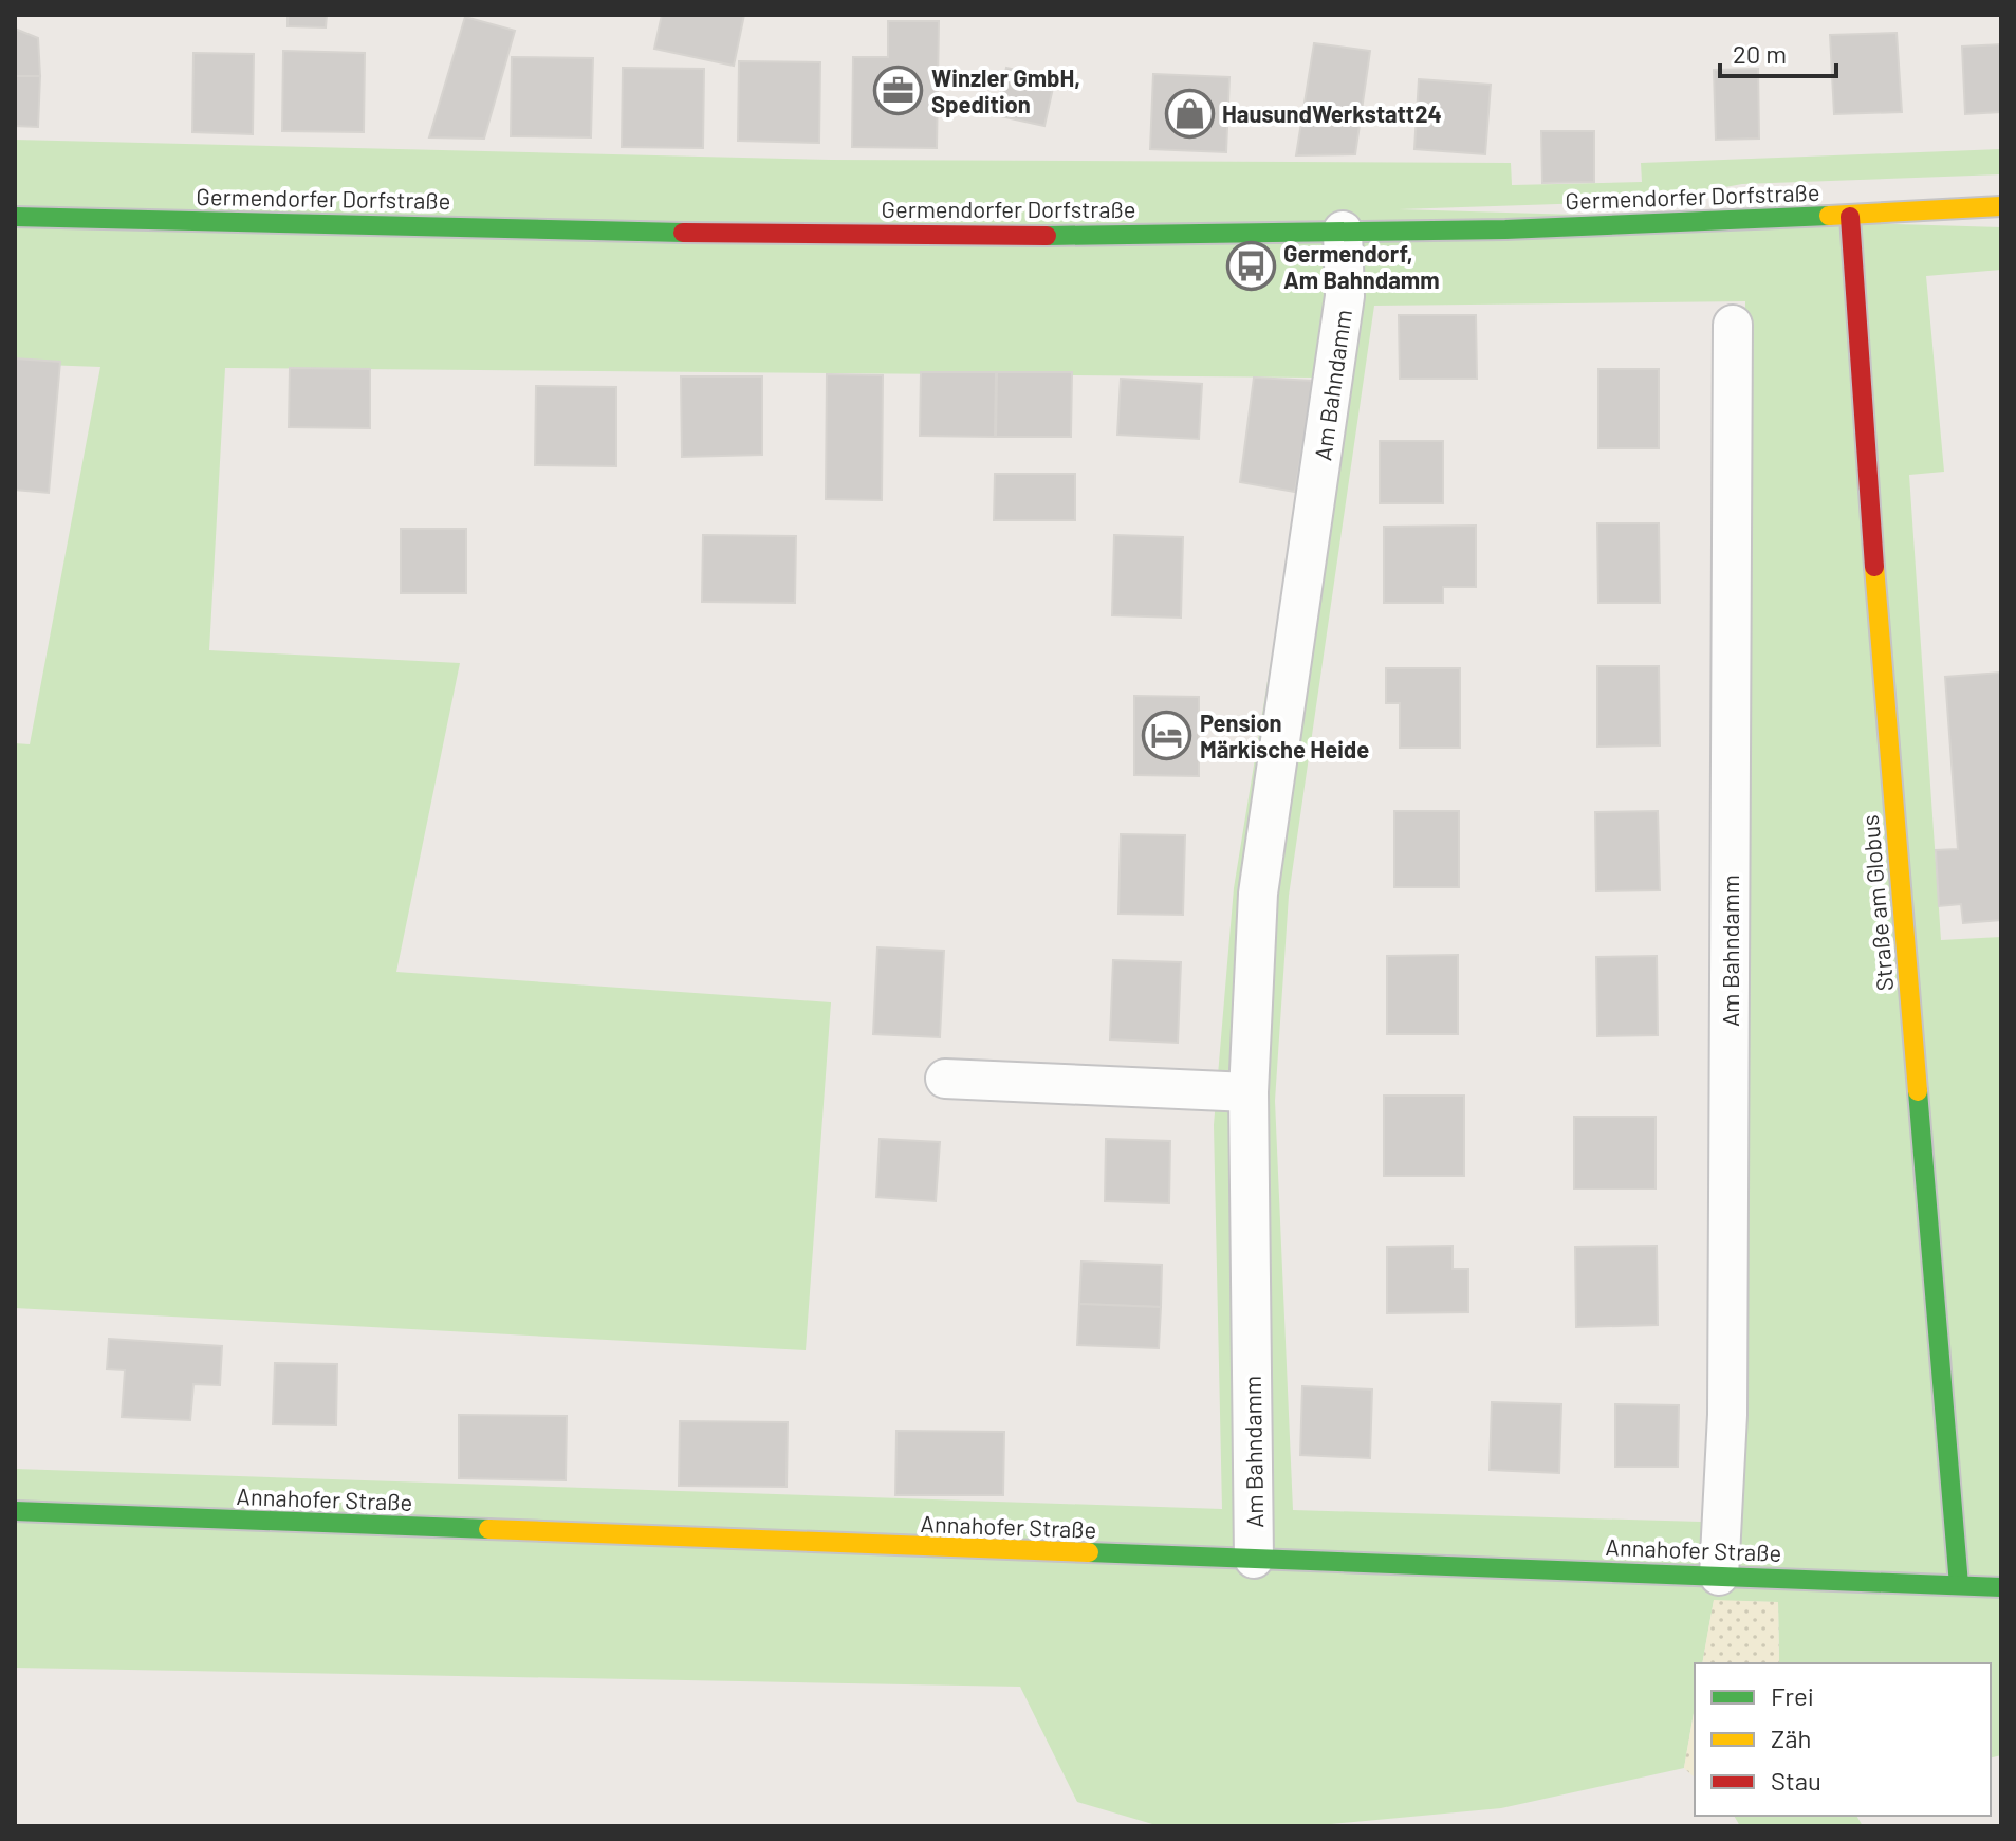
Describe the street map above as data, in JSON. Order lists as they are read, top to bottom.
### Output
{
  "streets": {
    "street": [
      "Germendorfer Dorfstraße",
      "Am Bahndamm",
      "Straße am Globus",
      "Annahofer Straße"
    ]
  },
  "crossings": [
    ["Germendorfer Dorfstraße", "Am Bahndamm"],
    ["Germendorfer Dorfstraße", "Straße am Globus"],
    ["Am Bahndamm", "Annahofer Straße"],
    ["Straße am Globus", "Annahofer Straße"]
  ],
  "places": {
    "office": ["Winzler GmbH, Spedition"],
    "shop": ["HausundWerkstatt24"],
    "bus stop": ["Germendorf, Am Bahndamm"],
    "hotel": ["Pension Märkische Heide"]
  },
  "legend": ["Frei", "Zäh", "Stau"],
  "scale_bar": "20 m"
}
